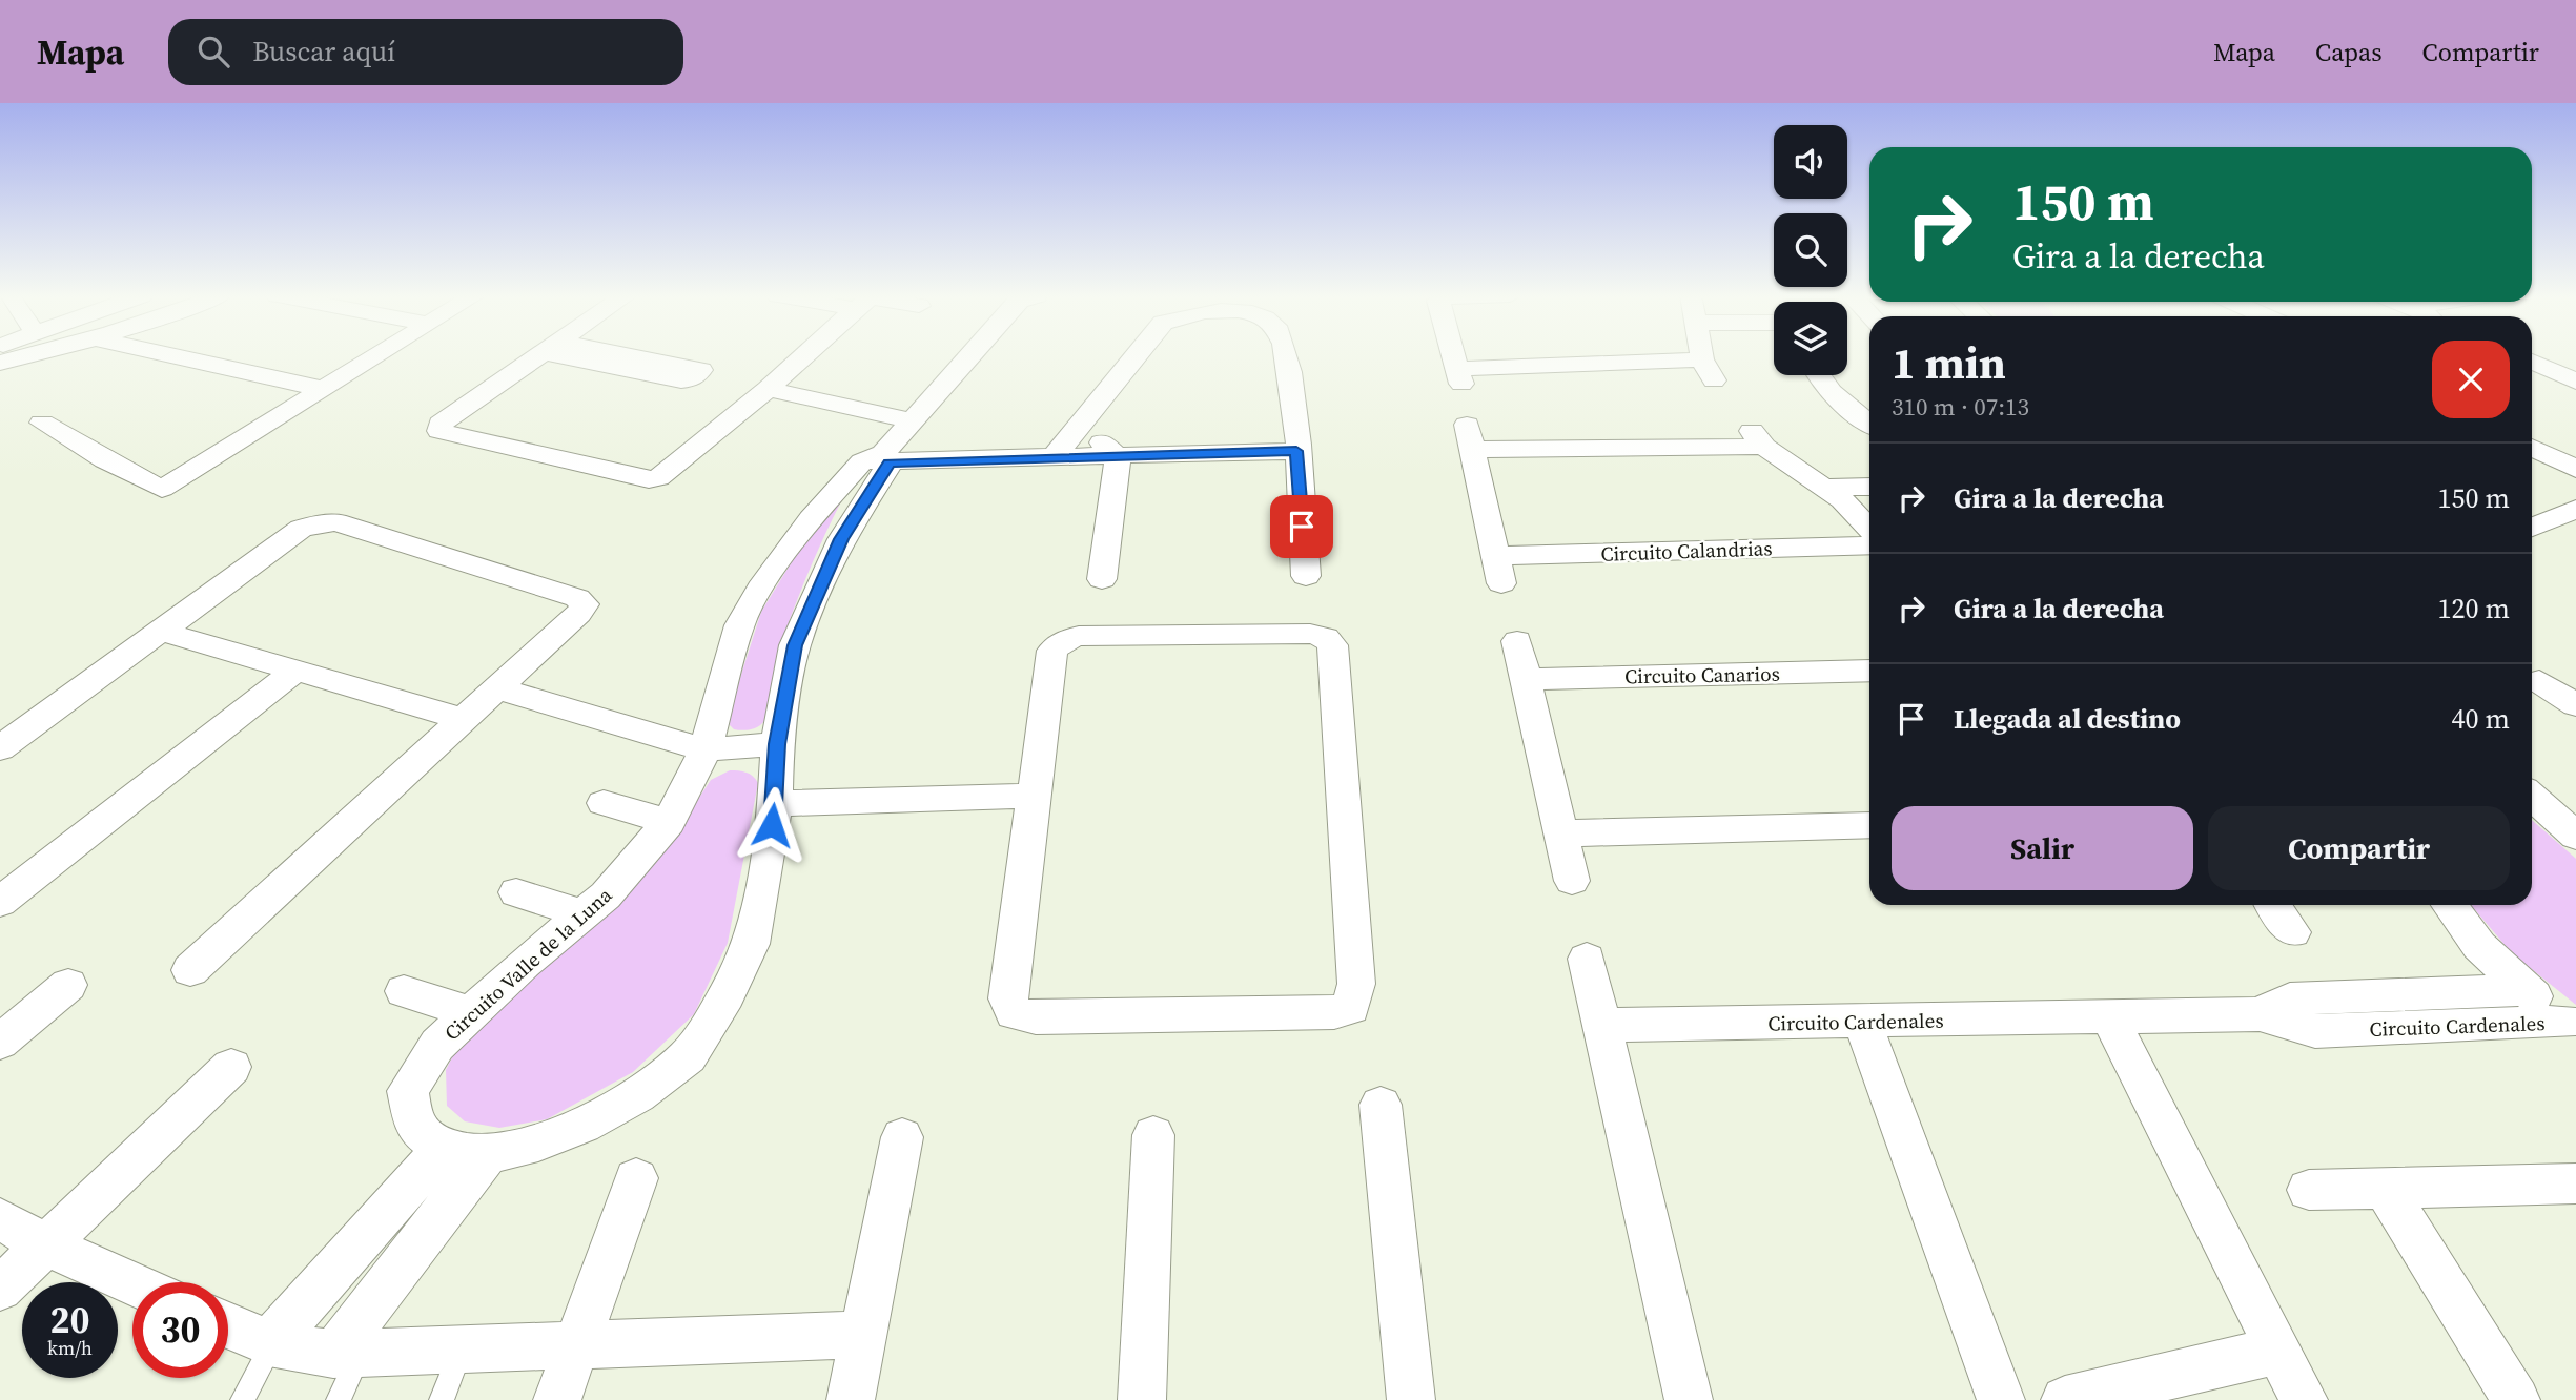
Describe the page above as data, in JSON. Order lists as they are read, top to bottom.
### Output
{
  "streets": {
    "street": [
      "Circuito Calandrias",
      "Circuito Canarios",
      "Circuito Valle de la Luna",
      "Circuito Cardenales"
    ]
  },
  "page": {
    "header": "Mapa",
    "search": "Buscar aquí",
    "nav": ["Mapa", "Capas", "Compartir"],
    "turn": ["150 m", "Gira a la derecha"],
    "heading": ["1 min", "310 m · 07:13"],
    "list": [
      {
        "name": "Gira a la derecha",
        "value": "150 m"
      },
      {
        "name": "Gira a la derecha",
        "value": "120 m"
      },
      {
        "name": "Llegada al destino",
        "value": "40 m"
      }
    ],
    "buttons": ["Salir", "Compartir"],
    "speed": "20 km/h",
    "limit": "30"
  }
}
